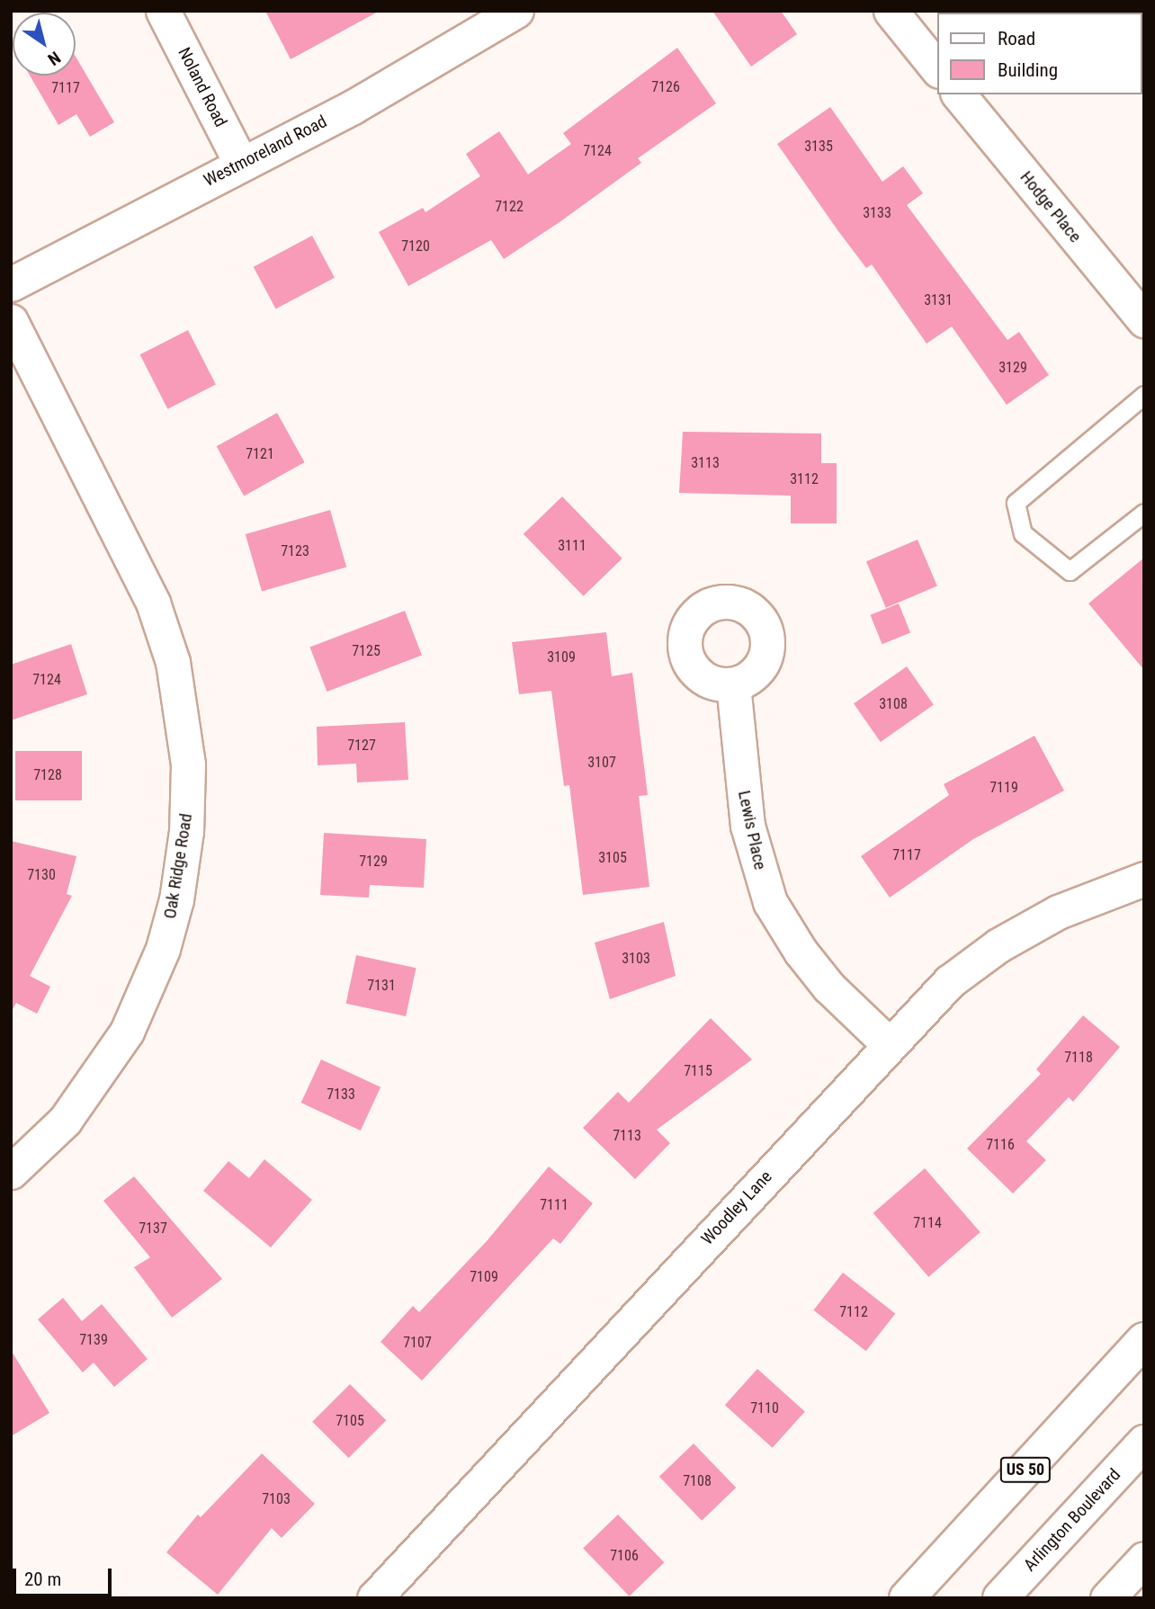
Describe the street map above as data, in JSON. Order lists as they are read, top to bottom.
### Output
{
  "streets": {
    "highway": ["US 50", "Arlington Boulevard"],
    "street": [
      "Noland Road",
      "Westmoreland Road",
      "Hodge Place",
      "Lewis Place",
      "Oak Ridge Road",
      "Woodley Lane"
    ]
  },
  "crossings": [
    ["Noland Road", "Westmoreland Road"],
    ["Lewis Place", "Woodley Lane"]
  ],
  "house_numbers": [
    "7126",
    "7117",
    "3135",
    "7124",
    "7122",
    "3133",
    "7120",
    "3131",
    "3129",
    "7121",
    "3113",
    "3112",
    "3111",
    "7123",
    "7125",
    "3109",
    "7124",
    "3108",
    "7127",
    "3107",
    "7128",
    "7119",
    "7117",
    "3105",
    "7129",
    "7130",
    "3103",
    "7131",
    "7118",
    "7115",
    "7133",
    "7113",
    "7116",
    "7111",
    "7114",
    "7137",
    "7109",
    "7112",
    "7139",
    "7107",
    "7110",
    "7105",
    "7108",
    "7103",
    "7106"
  ],
  "legend": ["Road", "Building"],
  "scale_bar": "20 m",
  "north": "bottom right"
}
